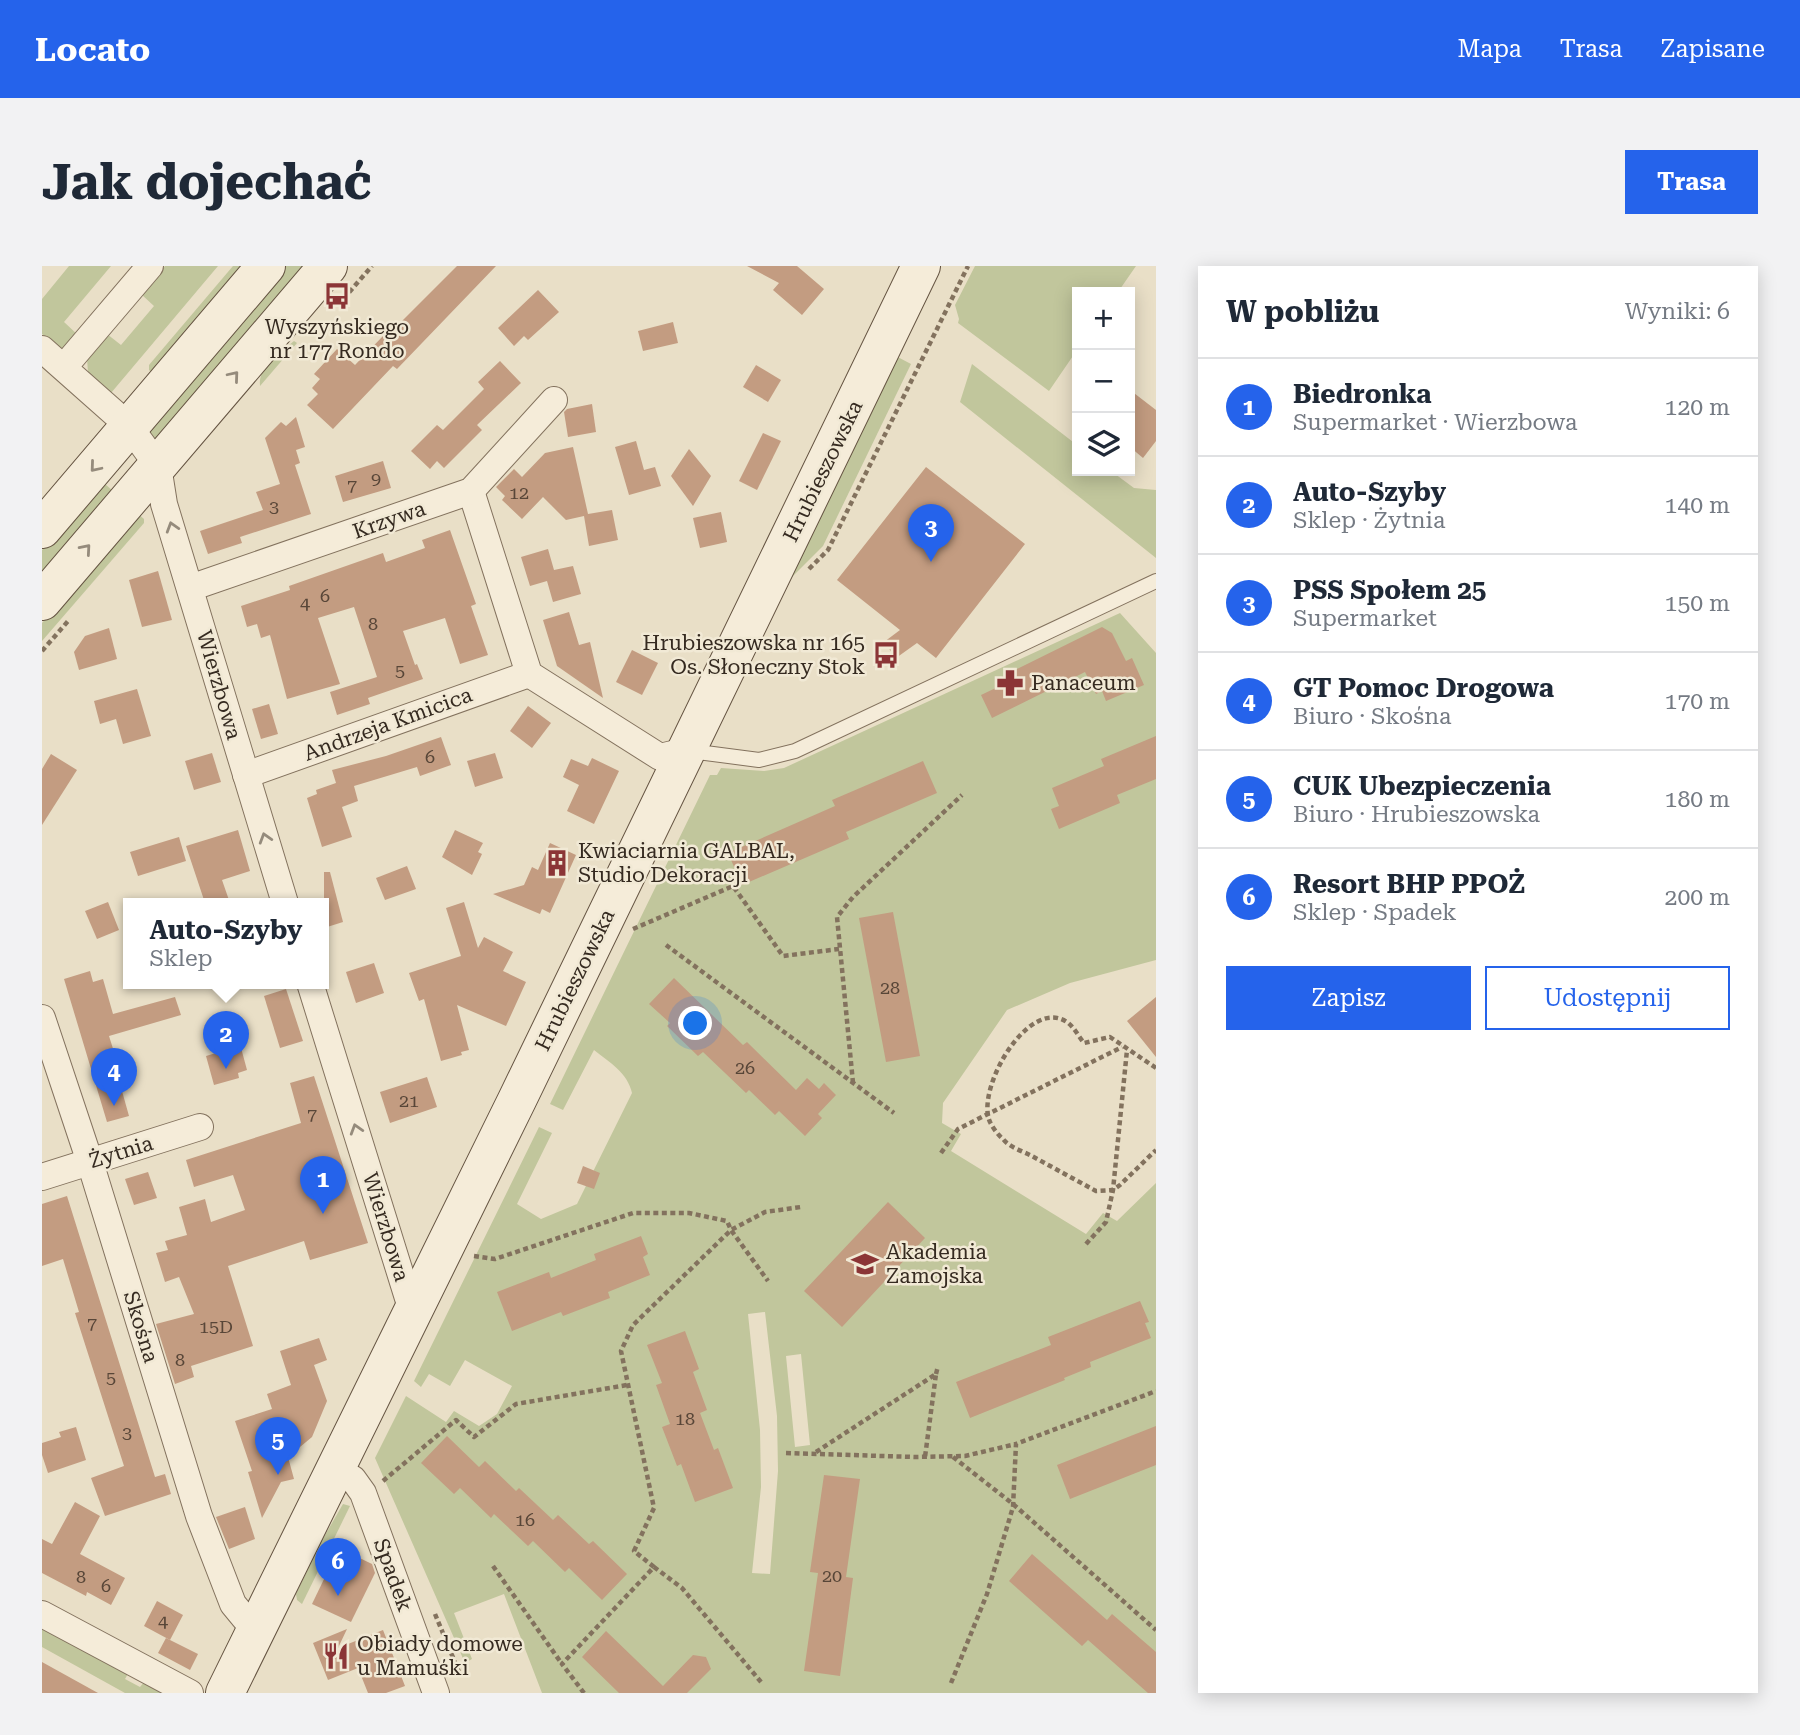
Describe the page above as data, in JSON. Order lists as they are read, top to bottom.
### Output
{
  "streets": {
    "street": [
      "Hrubieszowska",
      "Krzywa",
      "Wierzbowa",
      "Andrzeja Kmicica",
      "Żytnia",
      "Skośna",
      "Spadek"
    ]
  },
  "crossings": [
    ["Hrubieszowska", "Wierzbowa"],
    ["Hrubieszowska", "Skośna"],
    ["Hrubieszowska", "Spadek"],
    ["Krzywa", "Wierzbowa"],
    ["Wierzbowa", "Andrzeja Kmicica"],
    ["Żytnia", "Skośna"]
  ],
  "one_way": ["Wierzbowa"],
  "places": {
    "bus stop": ["Wyszyńskiego nr 177 Rondo", "Hrubieszowska nr 165 Os. Słoneczny Stok"],
    "pharmacy": ["Panaceum"],
    "building": ["Kwiaciarnia GALBAL, Studio Dekoracji"],
    "school or university": ["Akademia Zamojska"],
    "restaurant": ["Obiady domowe u Mamuśki"]
  },
  "house_numbers": [
    "9",
    "7",
    "12",
    "3",
    "6",
    "4",
    "8",
    "5",
    "6",
    "28",
    "26",
    "21",
    "7",
    "7",
    "15D",
    "8",
    "5",
    "18",
    "3",
    "16",
    "20",
    "8",
    "6",
    "4"
  ],
  "page": {
    "header": "Locato",
    "nav": ["Mapa", "Trasa", "Zapisane"],
    "buttons": [
      "Trasa",
      ["Zapisz", "Udostępnij"]
    ],
    "title": "Jak dojechać",
    "heading": ["W pobliżu", "Wyniki: 6"],
    "map_buttons": ["+", "−"],
    "list": [
      {
        "mark": "1",
        "name": "Biedronka",
        "note": "Supermarket · Wierzbowa",
        "value": "120 m"
      },
      {
        "mark": "2",
        "name": "Auto-Szyby",
        "note": "Sklep · Żytnia",
        "value": "140 m"
      },
      {
        "mark": "3",
        "name": "PSS Społem 25",
        "note": "Supermarket",
        "value": "150 m"
      },
      {
        "mark": "4",
        "name": "GT Pomoc Drogowa",
        "note": "Biuro · Skośna",
        "value": "170 m"
      },
      {
        "mark": "5",
        "name": "CUK Ubezpieczenia",
        "note": "Biuro · Hrubieszowska",
        "value": "180 m"
      },
      {
        "mark": "6",
        "name": "Resort BHP PPOŻ",
        "note": "Sklep · Spadek",
        "value": "200 m"
      }
    ],
    "pins": [
      "3",
      "2",
      "4",
      "1",
      "5",
      "6"
    ],
    "popup": ["Auto-Szyby", "Sklep"]
  }
}
